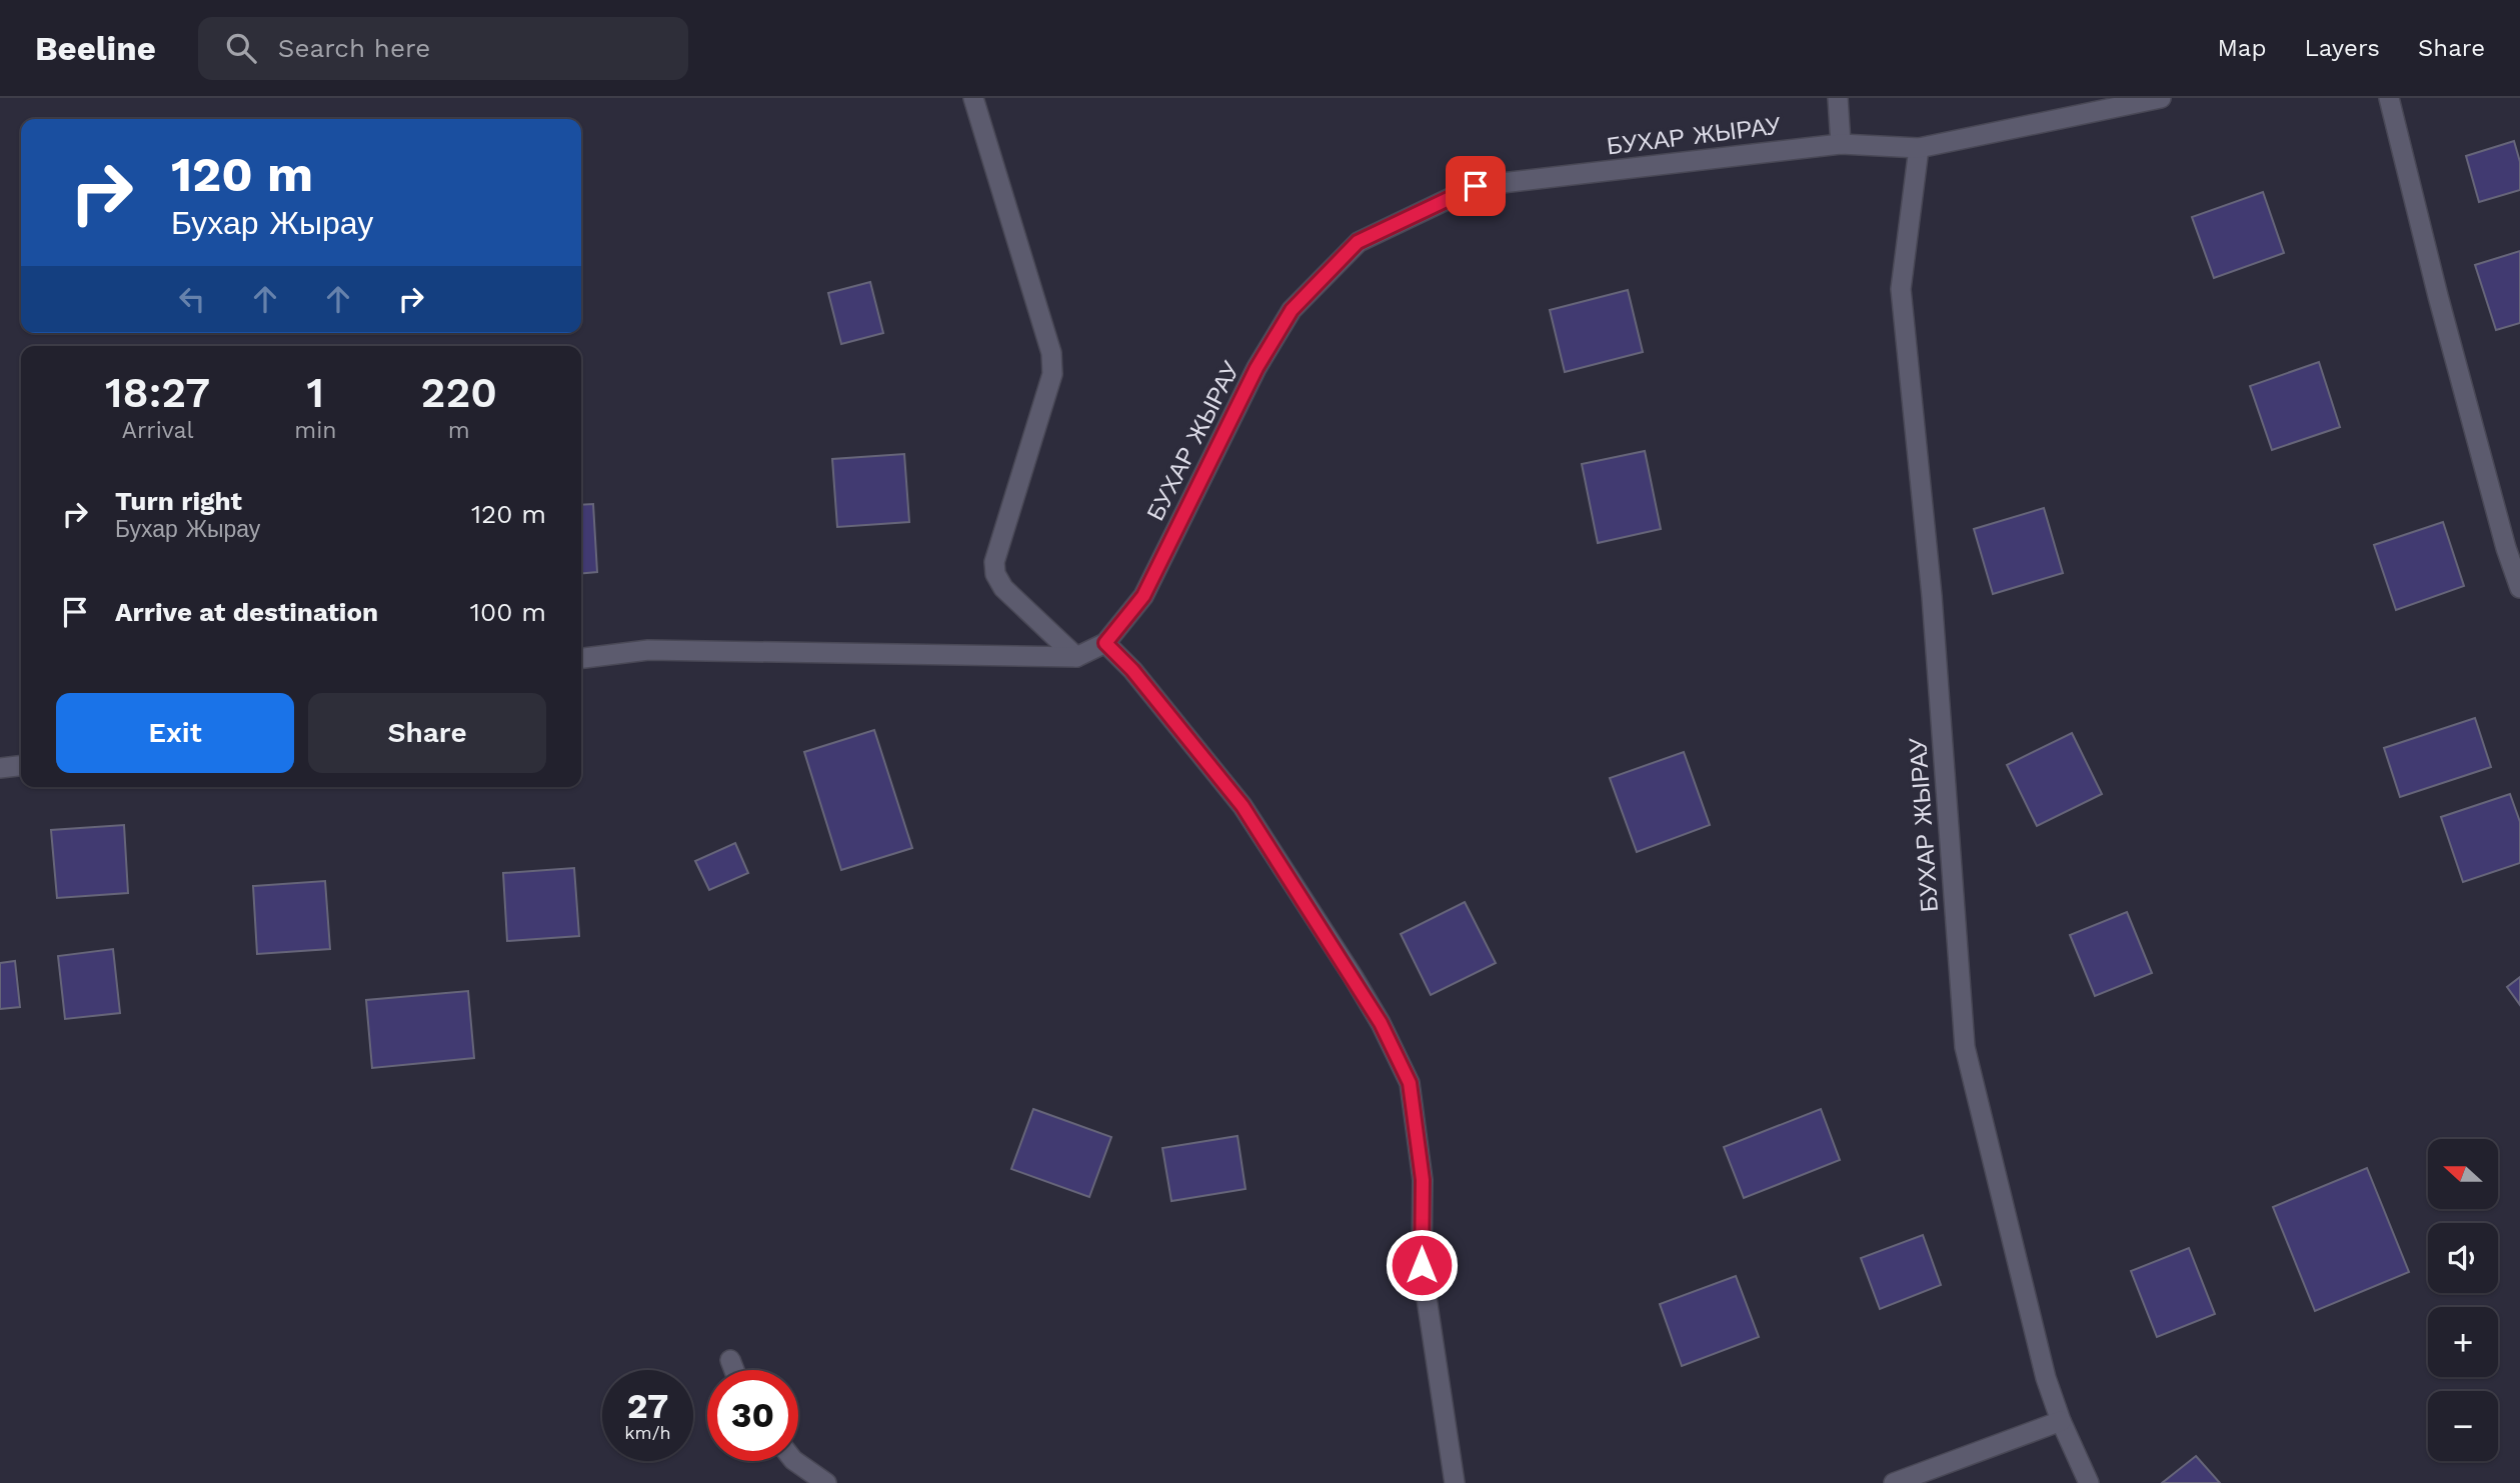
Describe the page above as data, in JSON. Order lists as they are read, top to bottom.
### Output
{
  "streets": {
    "street": ["БУХАР ЖЫРАУ"]
  },
  "north": "left",
  "page": {
    "header": "Beeline",
    "search": "Search here",
    "nav": ["Map", "Layers", "Share"],
    "turn": ["120 m", "Бухар Жырау"],
    "eta": [
      "18:27",
      "Arrival",
      "1",
      "min",
      "220",
      "m"
    ],
    "list": [
      {
        "name": "Turn right",
        "note": "Бухар Жырау",
        "value": "120 m"
      },
      {
        "name": "Arrive at destination",
        "value": "100 m"
      }
    ],
    "buttons": ["Exit", "Share"],
    "map_buttons": ["+", "−"],
    "speed": "27 km/h",
    "limit": "30"
  }
}
